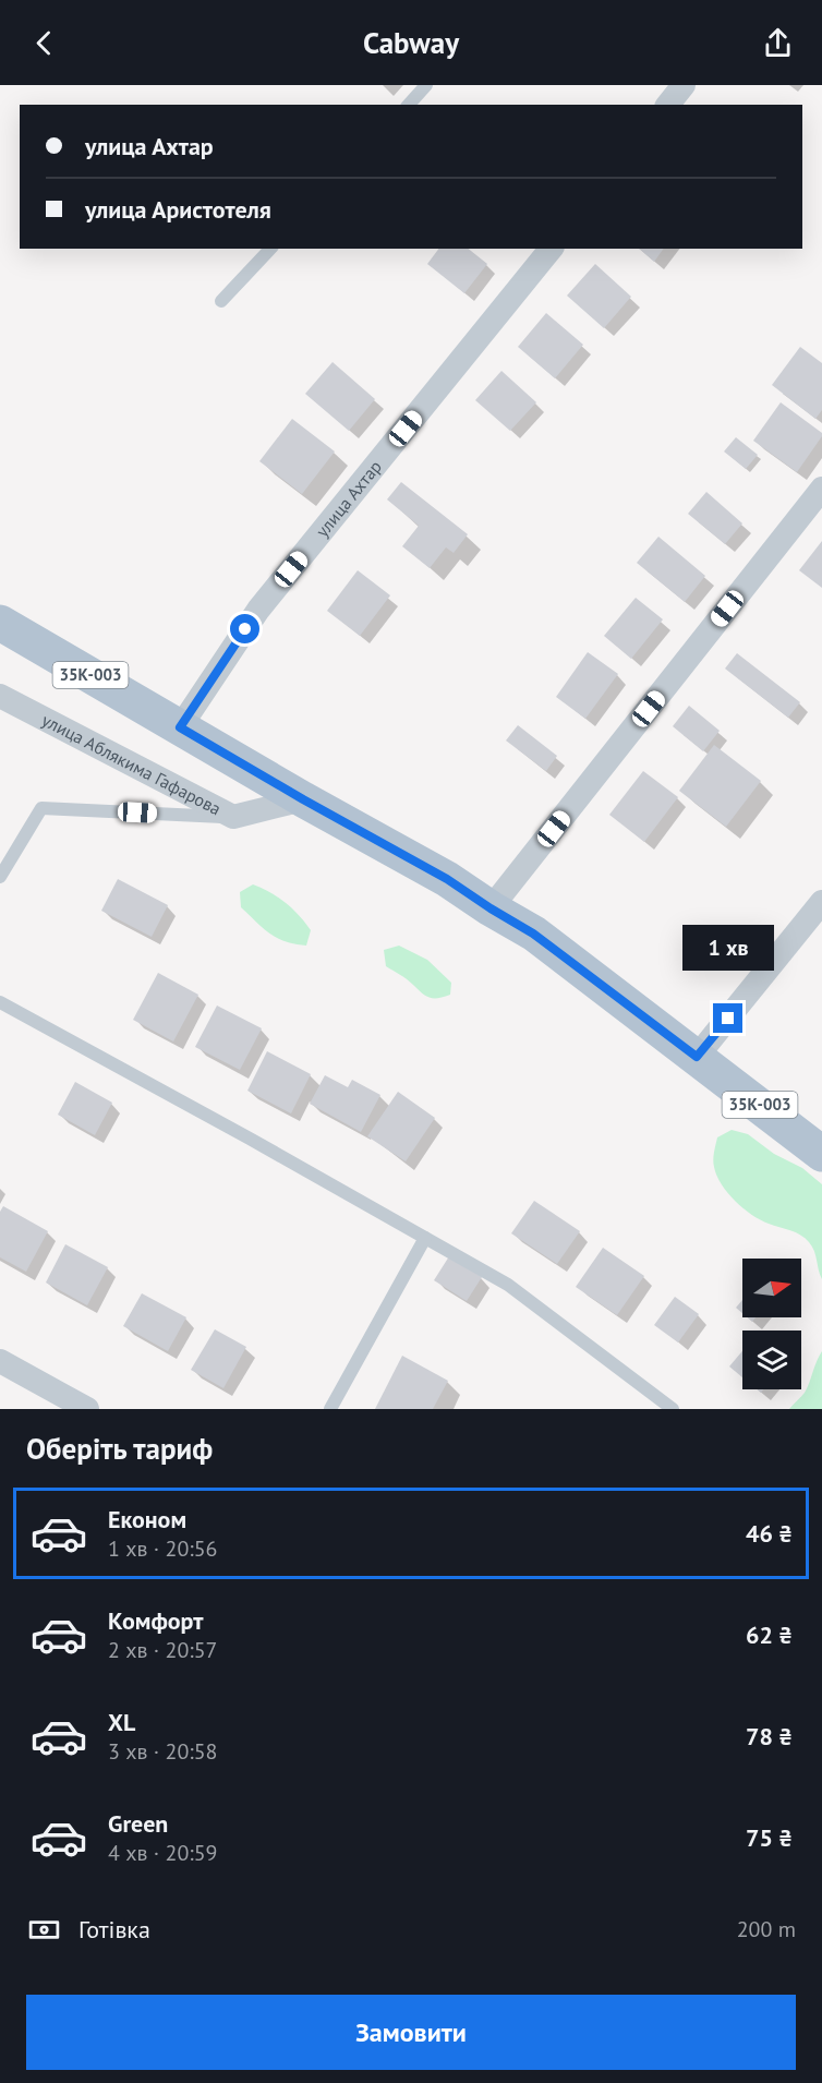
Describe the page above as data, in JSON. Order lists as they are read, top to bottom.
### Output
{
  "streets": {
    "main road": ["35К-003"],
    "street": ["улица Ахтар", "улица Аблякима Гафарова"]
  },
  "crossings": [
    ["улица Ахтар", "35К-003"],
    ["35К-003", "улица Аблякима Гафарова"]
  ],
  "north": "right",
  "page": {
    "header": "Cabway",
    "banner": ["улица Ахтар", "улица Аристотеля"],
    "bubble": "1 хв",
    "heading": "Оберіть тариф",
    "list": [
      {
        "name": "Економ",
        "note": "1 хв · 20:56",
        "value": "46 ₴"
      },
      {
        "name": "Комфорт",
        "note": "2 хв · 20:57",
        "value": "62 ₴"
      },
      {
        "name": "XL",
        "note": "3 хв · 20:58",
        "value": "78 ₴"
      },
      {
        "name": "Green",
        "note": "4 хв · 20:59",
        "value": "75 ₴"
      }
    ],
    "pay": ["Готівка", "200 m"],
    "buttons": "Замовити"
  }
}
